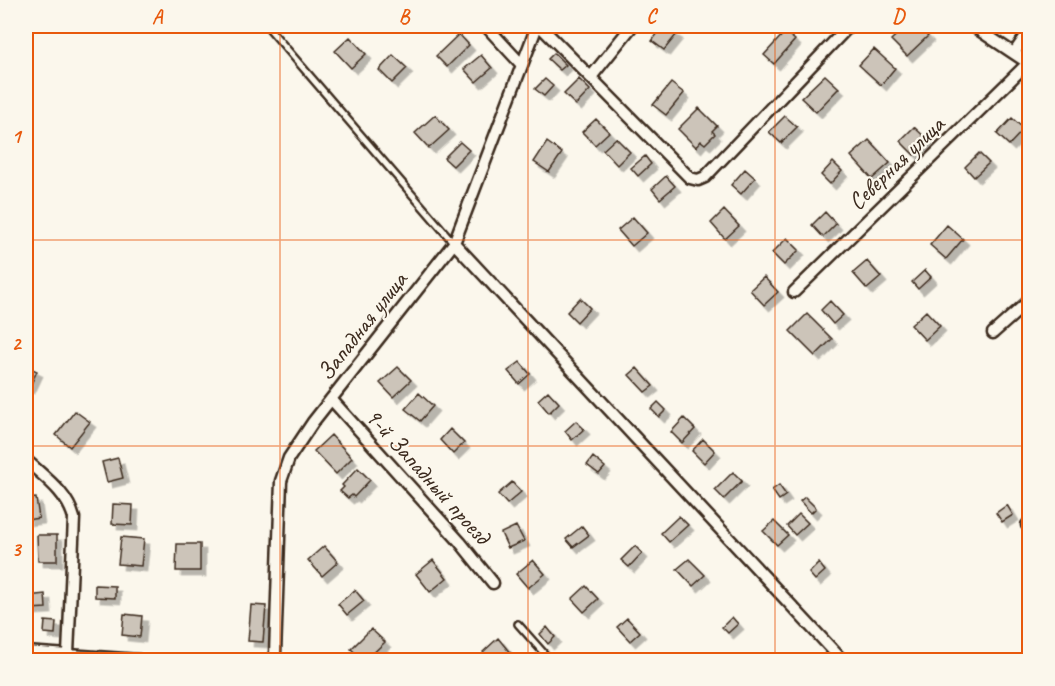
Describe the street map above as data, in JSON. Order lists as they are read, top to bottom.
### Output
{
  "streets": {
    "street": ["Северная улица", "Западная улица", "9-й Западный проезд"]
  },
  "crossings": [
    ["Западная улица", "9-й Западный проезд"]
  ],
  "grid": {
    "columns": [
      "A",
      "B",
      "C",
      "D"
    ],
    "rows": ["1", "2", "3"]
  }
}
